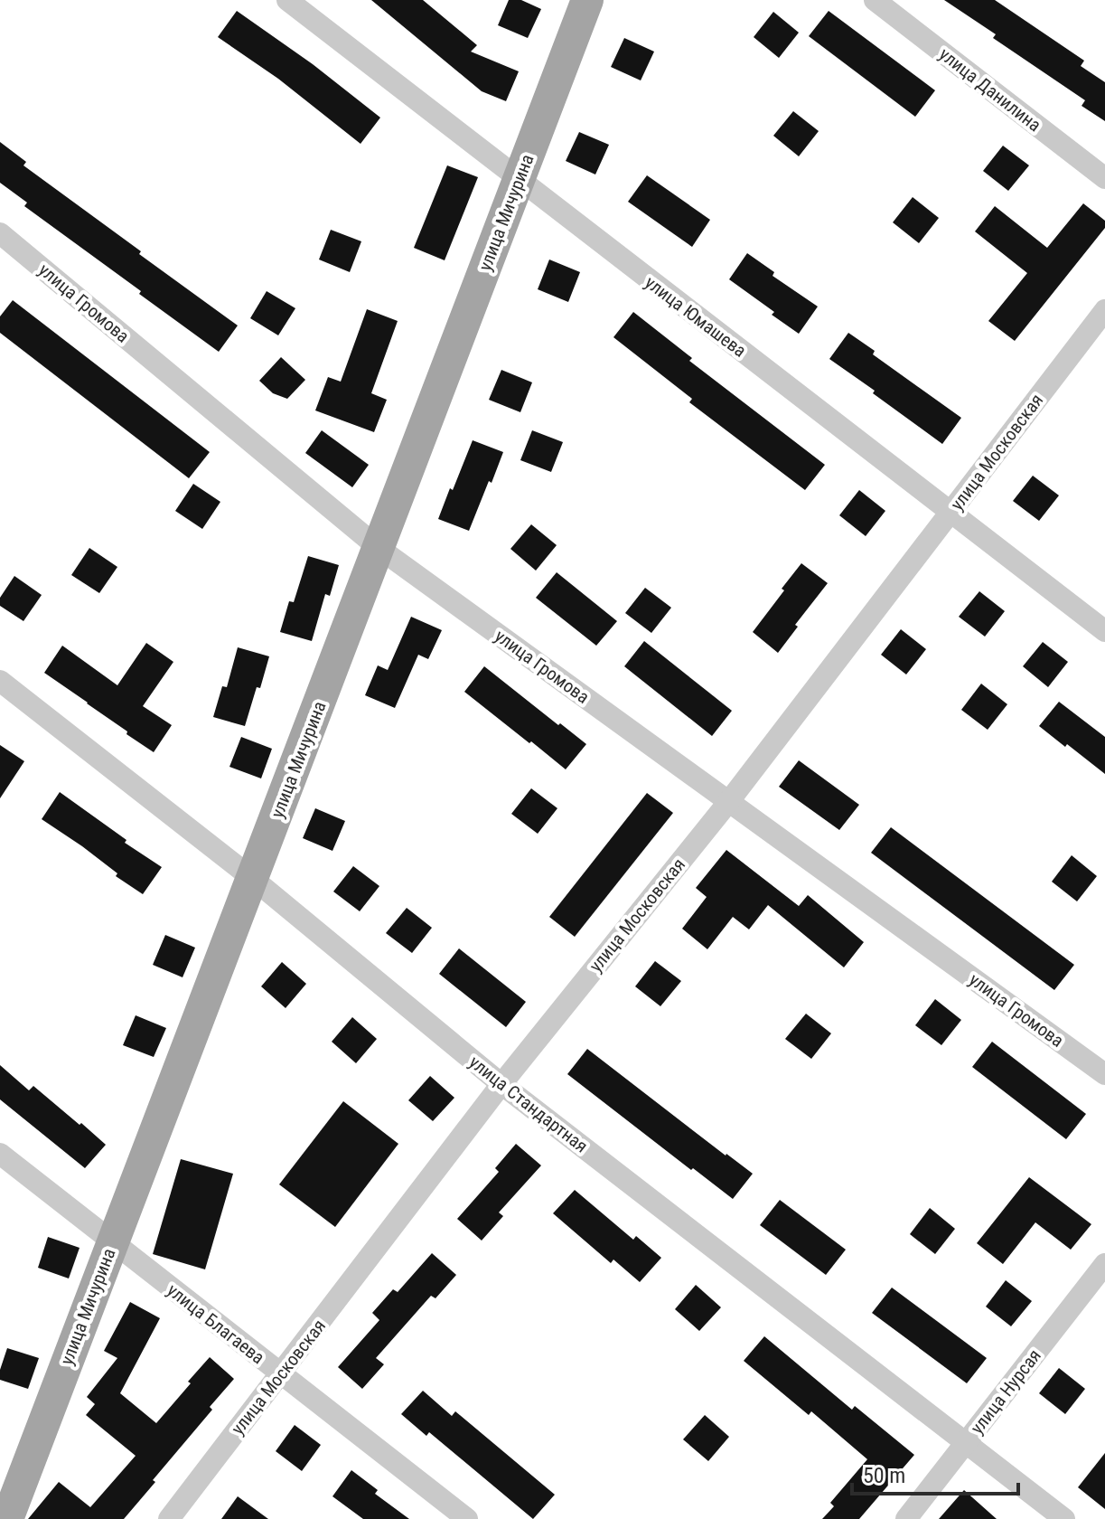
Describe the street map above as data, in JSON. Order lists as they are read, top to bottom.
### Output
{
  "streets": {
    "main road": ["улица Мичурина"],
    "street": [
      "улица Данилина",
      "улица Громова",
      "улица Юмашева",
      "улица Московская",
      "улица Стандартная",
      "улица Благаева",
      "улица Нурсая"
    ]
  },
  "crossings": [
    ["улица Мичурина", "улица Громова"],
    ["улица Мичурина", "улица Юмашева"],
    ["улица Мичурина", "улица Стандартная"],
    ["улица Мичурина", "улица Благаева"],
    ["улица Громова", "улица Московская"],
    ["улица Юмашева", "улица Московская"],
    ["улица Московская", "улица Стандартная"],
    ["улица Московская", "улица Благаева"],
    ["улица Стандартная", "улица Нурсая"]
  ],
  "scale_bar": "50 m"
}
